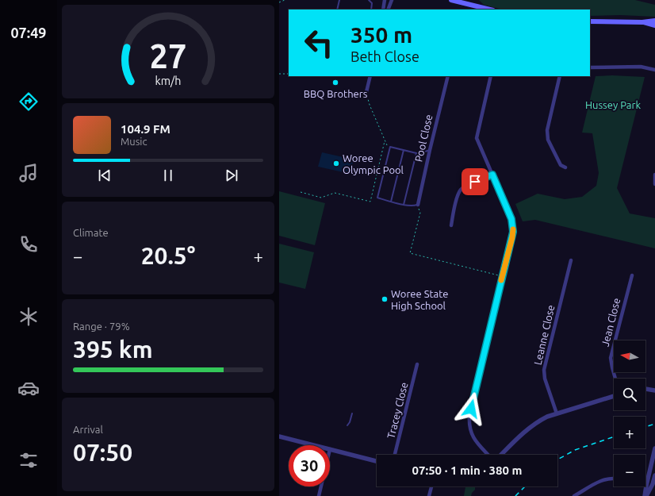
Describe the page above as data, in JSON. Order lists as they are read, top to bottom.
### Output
{
  "streets": {
    "street": [
      "Pool Close",
      "Jean Close",
      "Leanne Close",
      "Tracey Close"
    ]
  },
  "parks": ["Hussey Park"],
  "places": ["BBQ Brothers", "Woree Olympic Pool", "Woree State High School"],
  "north": "left",
  "page": {
    "tabs": "07:49",
    "turn": ["350 m", "Beth Close"],
    "song": ["104.9 FM", "Music"],
    "tile": [
      "Climate",
      ["Range · 79%", "395 km"],
      ["Arrival", "07:50"]
    ],
    "heat": ["−", "20.5°", "+"],
    "map_buttons": ["+", "−"],
    "limit": "30",
    "trip": "07:50 · 1 min · 380 m",
    "gauge": ["27", "km/h"]
  }
}
